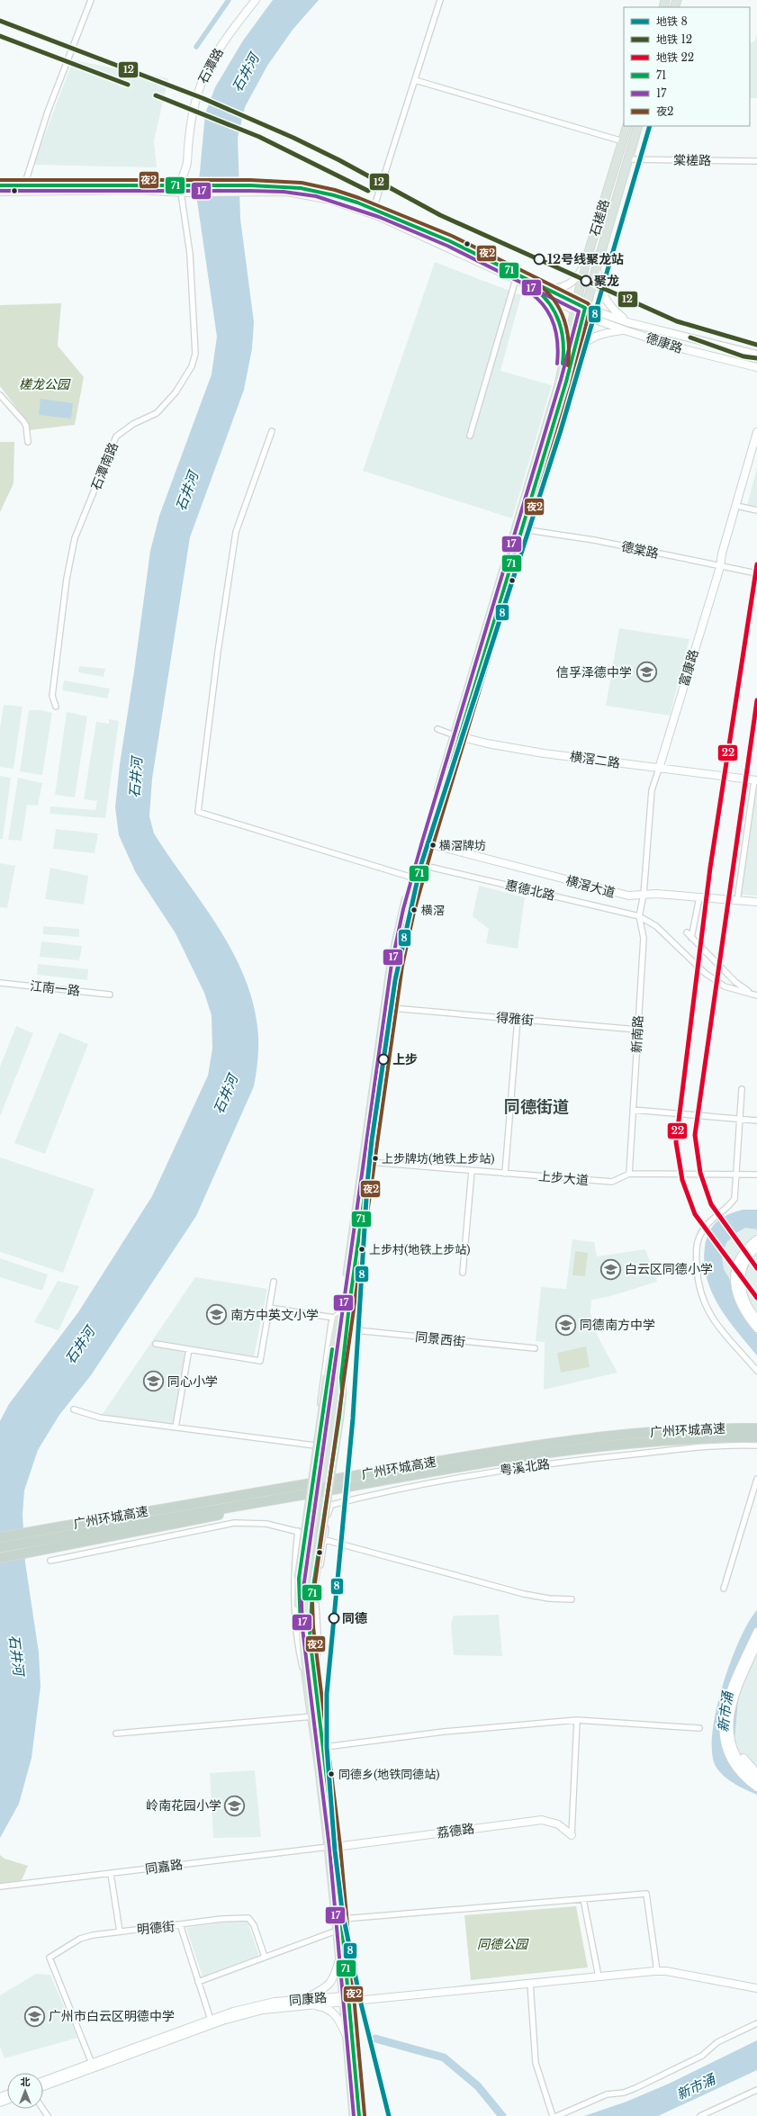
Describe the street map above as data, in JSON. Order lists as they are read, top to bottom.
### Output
{
  "streets": {
    "highway": ["广州环城高速"],
    "main road": [
      "石潭路",
      "石槎路",
      "德康路",
      "富康路",
      "横滘二路",
      "横滘大道",
      "荔德路",
      "同康路"
    ],
    "street": [
      "棠槎路",
      "石潭南路",
      "德棠路",
      "惠德北路",
      "江南一路",
      "得雅街",
      "新南路",
      "上步大道",
      "同景西街",
      "粤溪北路",
      "同嘉路",
      "明德街"
    ]
  },
  "crossings": [
    ["棠槎路", "石槎路"],
    ["石槎路", "德康路"],
    ["石槎路", "德棠路"],
    ["石槎路", "横滘二路"],
    ["德棠路", "富康路"],
    ["富康路", "横滘二路"],
    ["富康路", "新南路"],
    ["横滘二路", "新南路"],
    ["横滘大道", "新南路"],
    ["惠德北路", "新南路"],
    ["得雅街", "新南路"],
    ["新南路", "上步大道"],
    ["荔德路", "同嘉路"],
    ["明德街", "同康路"]
  ],
  "districts": ["同德街道"],
  "water": ["石井河", "新市涌"],
  "parks": ["槎龙公园", "同德公园"],
  "places": {
    "other": [
      "12号线聚龙站",
      "聚龙",
      "横滘牌坊",
      "横滘",
      "上步",
      "上步牌坊(地铁上步站)",
      "上步村(地铁上步站)",
      "同德",
      "同德乡(地铁同德站)"
    ],
    "school or university": [
      "信孚泽德中学",
      "白云区同德小学",
      "南方中英文小学",
      "同德南方中学",
      "同心小学",
      "岭南花园小学",
      "广州市白云区明德中学"
    ]
  },
  "lines": [
    "metro line 12",
    "metro line 8",
    "transit line 夜2",
    "transit line 71",
    "transit line 17",
    "metro line 22"
  ],
  "legend": [
    "地铁 8",
    "地铁 12",
    "地铁 22",
    "71",
    "17",
    "夜2"
  ],
  "north": "top"
}
